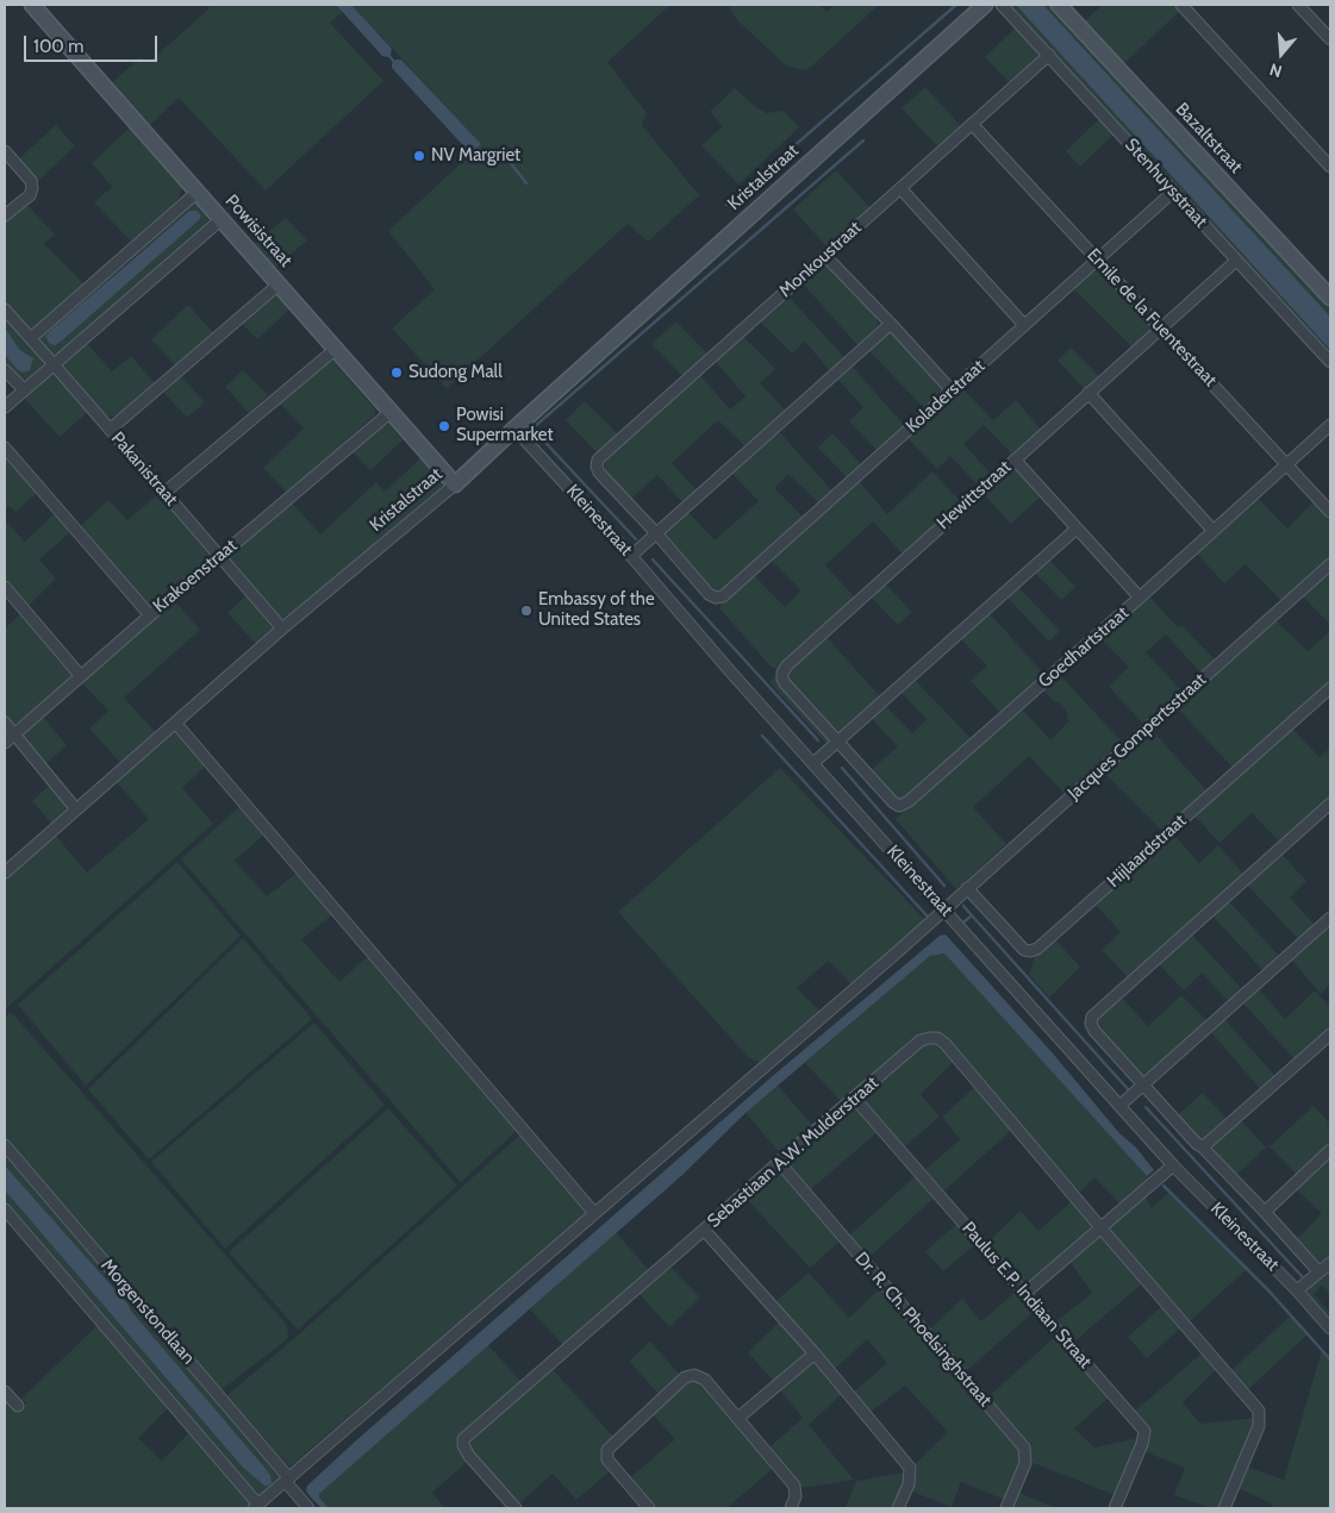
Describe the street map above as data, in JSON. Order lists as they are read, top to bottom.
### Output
{
  "streets": {
    "street": [
      "Bazaltstraat",
      "Kristalstraat",
      "Stenhuysstraat",
      "Powisistraat",
      "Monkoustraat",
      "Emile de la Fuentestraat",
      "Koladerstraat",
      "Pakanistraat",
      "Hewittstraat",
      "Kleinestraat",
      "Krakoenstraat",
      "Goedhartstraat",
      "Jacques Gompertsstraat",
      "Hijlaardstraat",
      "Sebastiaan A.W. Mulderstraat",
      "Paulus E.P. Indiaan Straat",
      "Morgenstondlaan",
      "Dr. R. Ch. Phoelsinghstraat"
    ]
  },
  "crossings": [
    ["Kristalstraat", "Powisistraat"],
    ["Kristalstraat", "Pakanistraat"],
    ["Kristalstraat", "Kleinestraat"],
    ["Stenhuysstraat", "Monkoustraat"],
    ["Stenhuysstraat", "Koladerstraat"],
    ["Stenhuysstraat", "Hewittstraat"],
    ["Powisistraat", "Krakoenstraat"],
    ["Monkoustraat", "Emile de la Fuentestraat"],
    ["Monkoustraat", "Koladerstraat"],
    ["Emile de la Fuentestraat", "Koladerstraat"],
    ["Emile de la Fuentestraat", "Hewittstraat"],
    ["Emile de la Fuentestraat", "Goedhartstraat"],
    ["Pakanistraat", "Krakoenstraat"],
    ["Hewittstraat", "Goedhartstraat"],
    ["Kleinestraat", "Jacques Gompertsstraat"],
    ["Jacques Gompertsstraat", "Hijlaardstraat"],
    ["Jacques Gompertsstraat", "Morgenstondlaan"],
    ["Sebastiaan A.W. Mulderstraat", "Paulus E.P. Indiaan Straat"],
    ["Sebastiaan A.W. Mulderstraat", "Dr. R. Ch. Phoelsinghstraat"]
  ],
  "places": [
    "NV Margriet",
    "Sudong Mall",
    "Powisi Supermarket",
    "Embassy of the United States"
  ],
  "scale_bar": "100 m",
  "north": "bottom"
}
